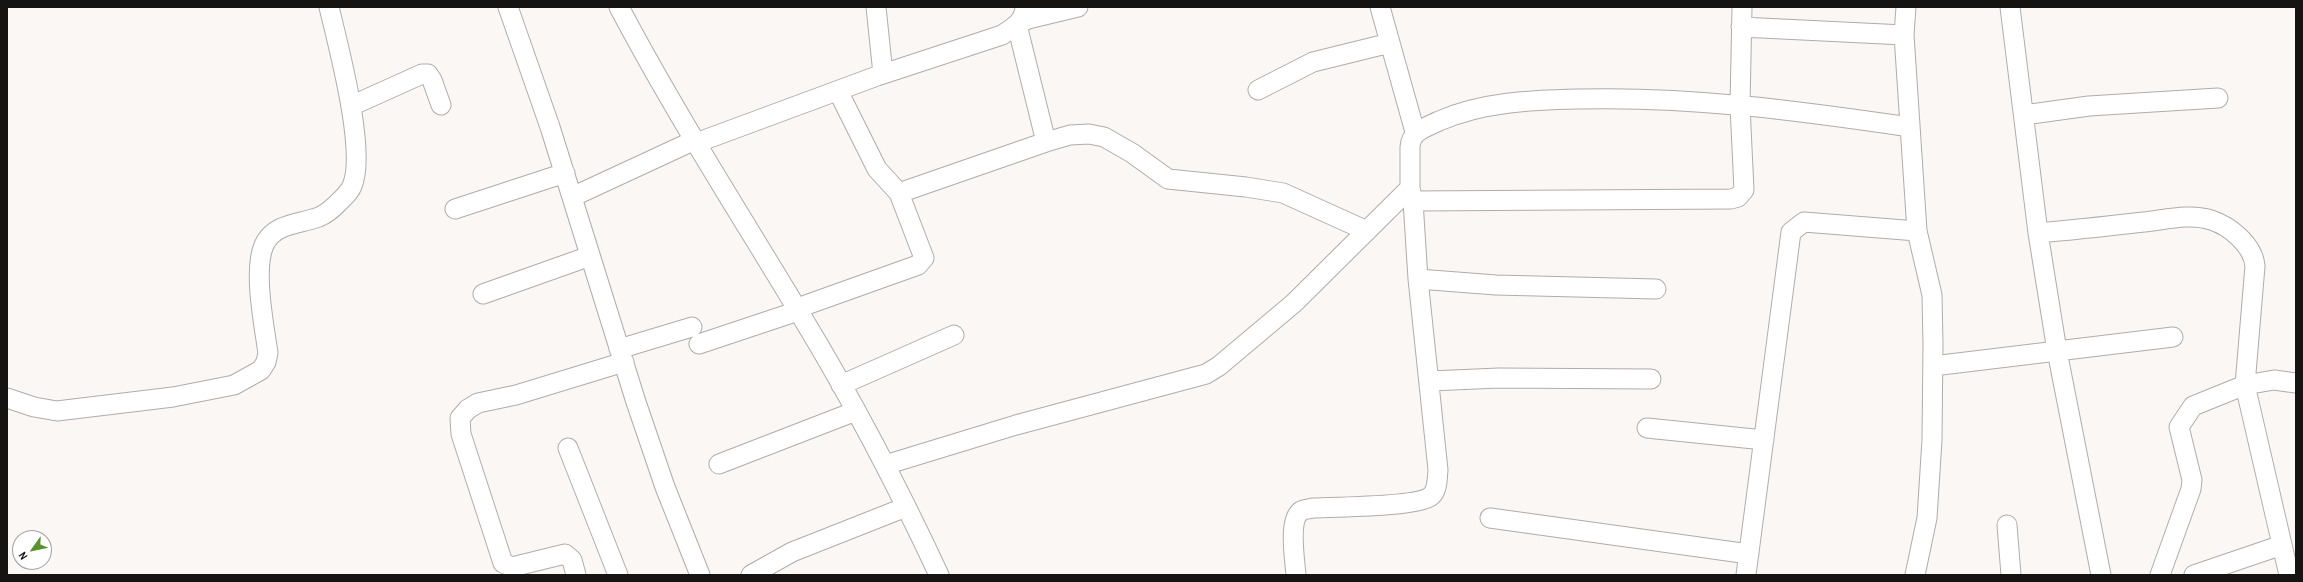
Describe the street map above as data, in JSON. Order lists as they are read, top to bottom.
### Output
{
  "north": "bottom left"
}
